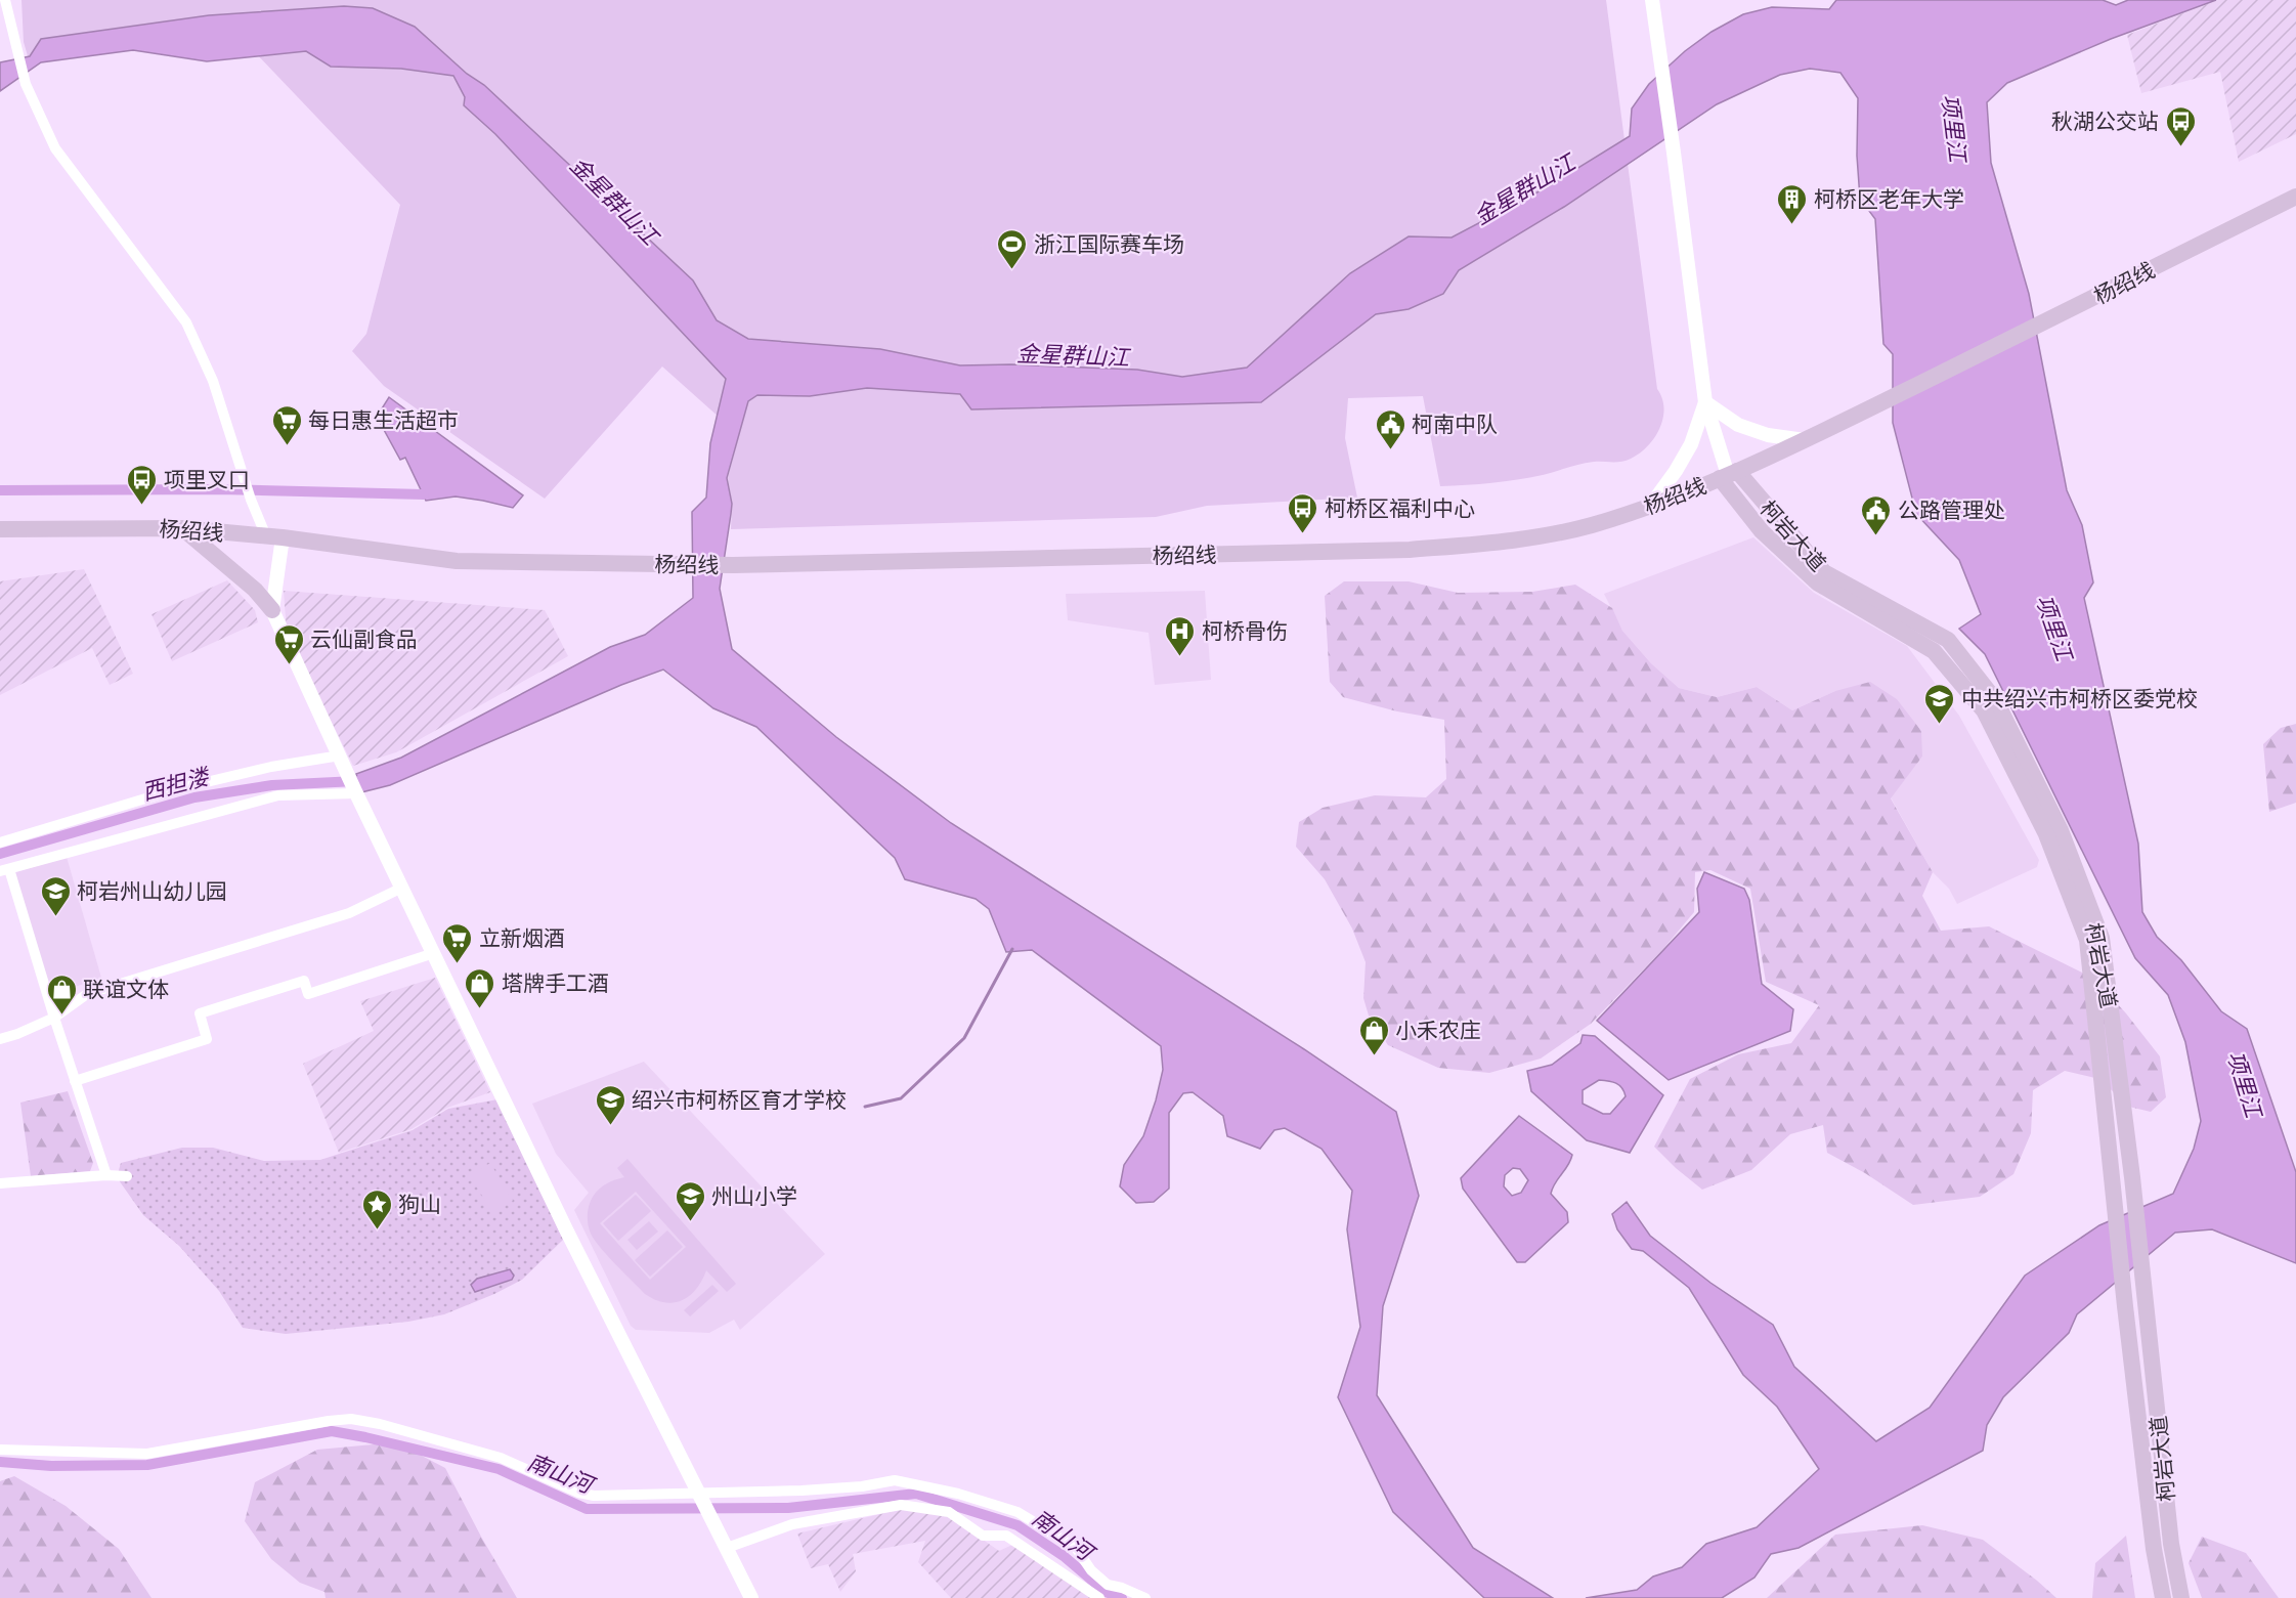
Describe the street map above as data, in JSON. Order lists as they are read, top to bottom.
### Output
{
  "streets": {
    "main road": ["杨绍线", "柯岩大道"]
  },
  "crossings": [
    ["杨绍线", "柯岩大道"]
  ],
  "water": [
    "项里江",
    "金星群山江",
    "西担溇",
    "南山河"
  ],
  "places": {
    "bus stop": ["秋湖公交站", "项里叉口", "柯桥区福利中心"],
    "building": ["柯桥区老年大学"],
    "sports": ["浙江国际赛车场"],
    "supermarket": ["每日惠生活超市", "云仙副食品", "立新烟酒"],
    "public building": ["柯南中队", "公路管理处"],
    "hospital": ["柯桥骨伤"],
    "school or university": [
      "中共绍兴市柯桥区委党校",
      "柯岩州山幼儿园",
      "绍兴市柯桥区育才学校",
      "州山小学"
    ],
    "shop": ["塔牌手工酒", "联谊文体", "小禾农庄"],
    "place": ["狗山"]
  }
}
